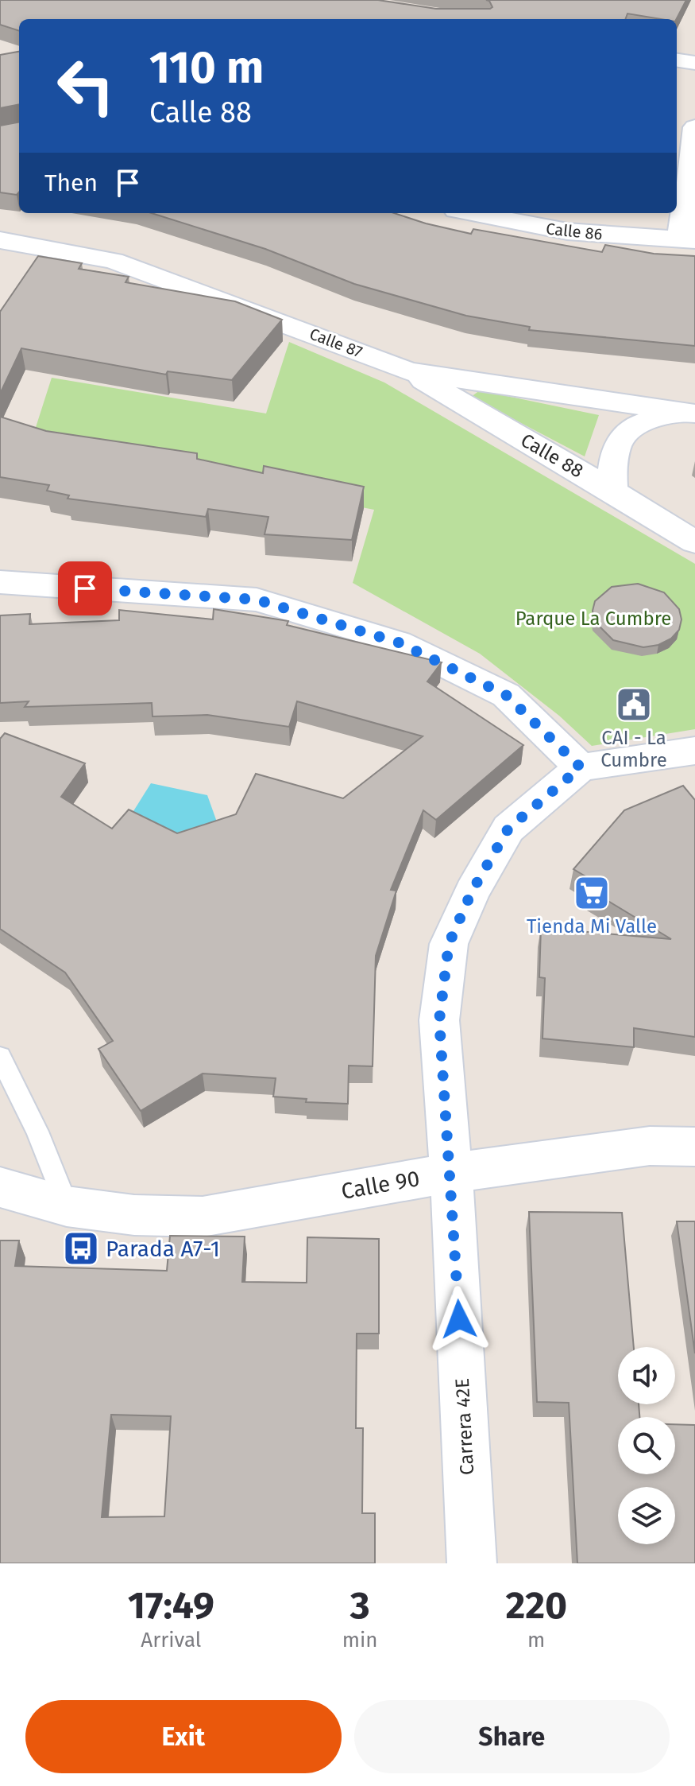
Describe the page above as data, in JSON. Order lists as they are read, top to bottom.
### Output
{
  "streets": {
    "street": [
      "Calle 86",
      "Calle 87",
      "Calle 88",
      "Calle 90",
      "Carrera 42E"
    ]
  },
  "crossings": [
    ["Calle 87", "Calle 88"],
    ["Calle 90", "Carrera 42E"]
  ],
  "parks": ["Parque La Cumbre"],
  "places": {
    "public building": ["CAI - La Cumbre"],
    "supermarket": ["Tienda Mi Valle"],
    "bus stop": ["Parada A7-1"]
  },
  "page": {
    "turn": ["110 m", "Calle 88"],
    "then": "Then",
    "eta": [
      "17:49",
      "Arrival",
      "3",
      "min",
      "220",
      "m"
    ],
    "buttons": ["Exit", "Share"]
  }
}
